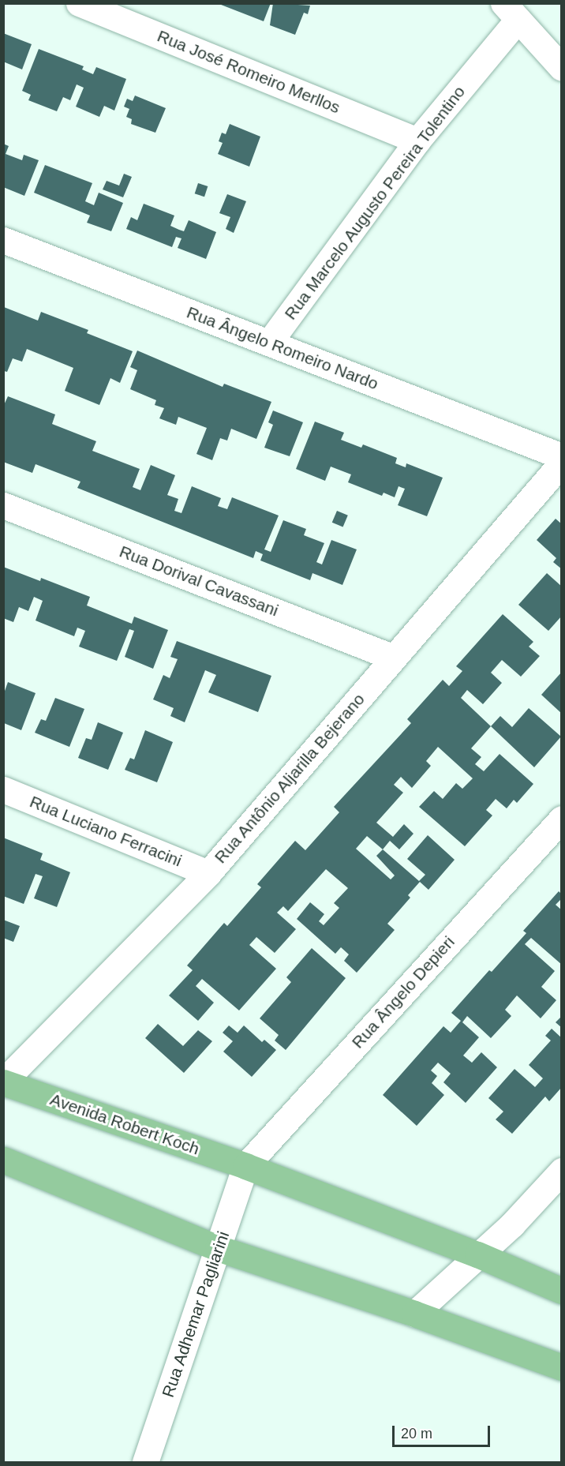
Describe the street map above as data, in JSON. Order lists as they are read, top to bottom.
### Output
{
  "streets": {
    "main road": ["Avenida Robert Koch"],
    "street": [
      "Rua José Romeiro Merllos",
      "Rua Marcelo Augusto Pereira Tolentino",
      "Rua Ângelo Romeiro Nardo",
      "Rua Dorival Cavassani",
      "Rua Antônio Aljarilla Bejerano",
      "Rua Luciano Ferracini",
      "Rua Ângelo Depieri",
      "Rua Adhemar Pagliarini"
    ]
  },
  "crossings": [
    ["Rua José Romeiro Merllos", "Rua Marcelo Augusto Pereira Tolentino"],
    ["Rua Marcelo Augusto Pereira Tolentino", "Rua Ângelo Romeiro Nardo"],
    ["Rua Dorival Cavassani", "Rua Antônio Aljarilla Bejerano"],
    ["Rua Antônio Aljarilla Bejerano", "Rua Luciano Ferracini"],
    ["Rua Antônio Aljarilla Bejerano", "Avenida Robert Koch"],
    ["Rua Ângelo Depieri", "Avenida Robert Koch"],
    ["Rua Ângelo Depieri", "Rua Adhemar Pagliarini"],
    ["Avenida Robert Koch", "Rua Adhemar Pagliarini"]
  ],
  "scale_bar": "20 m"
}
